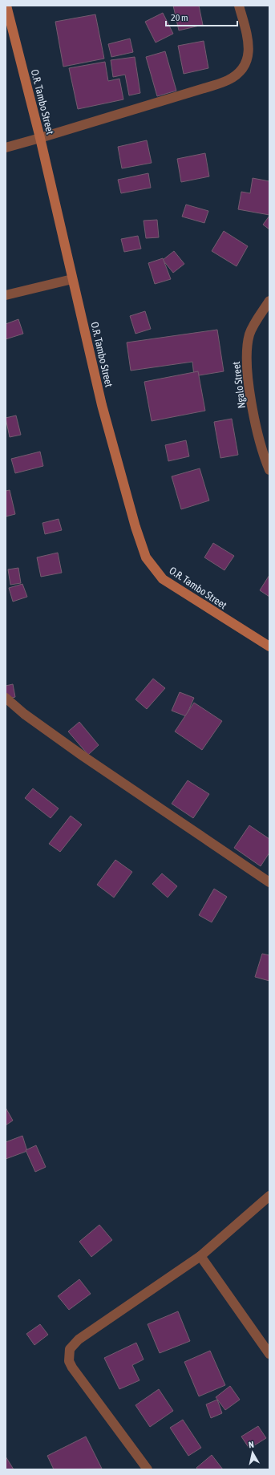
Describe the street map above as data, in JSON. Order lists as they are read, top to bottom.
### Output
{
  "streets": {
    "street": ["O.R. Tambo Street", "Ngalo Street"]
  },
  "scale_bar": "20 m",
  "north": "top"
}
